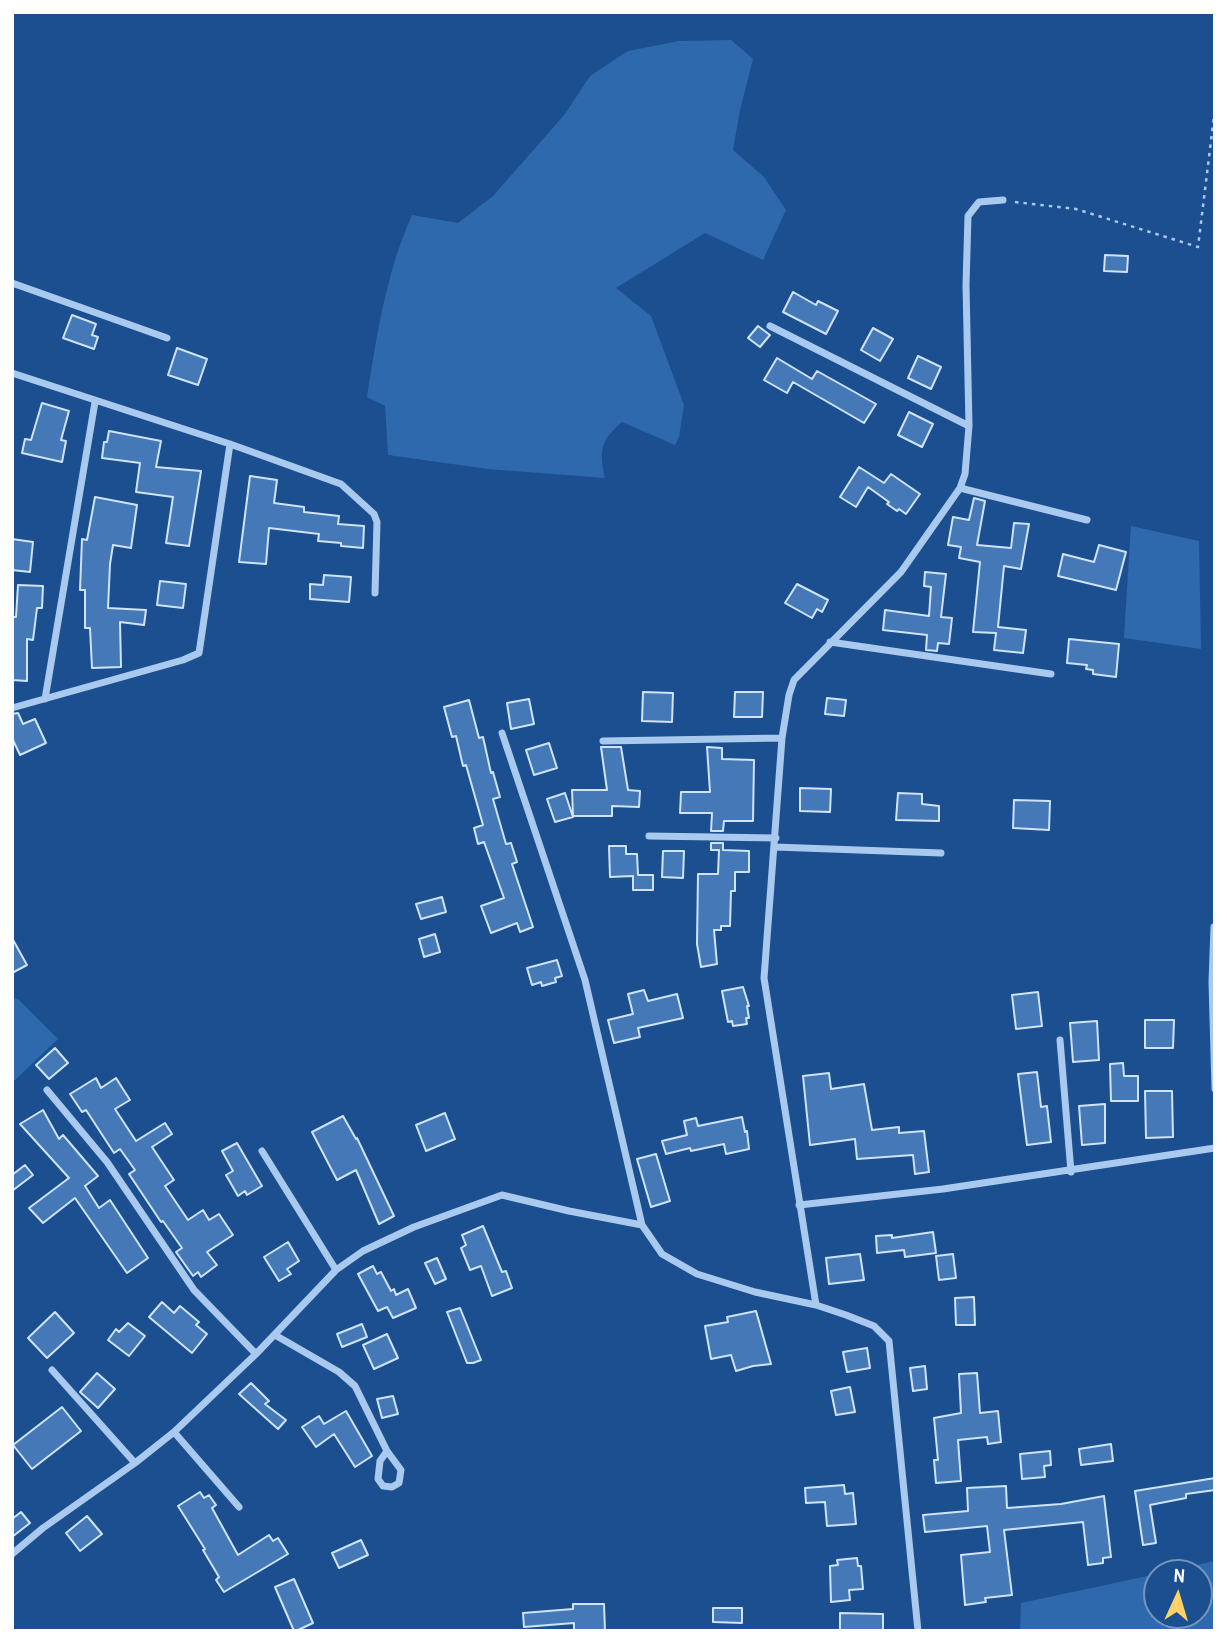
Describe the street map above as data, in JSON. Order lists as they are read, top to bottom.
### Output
{
  "north": "top"
}
